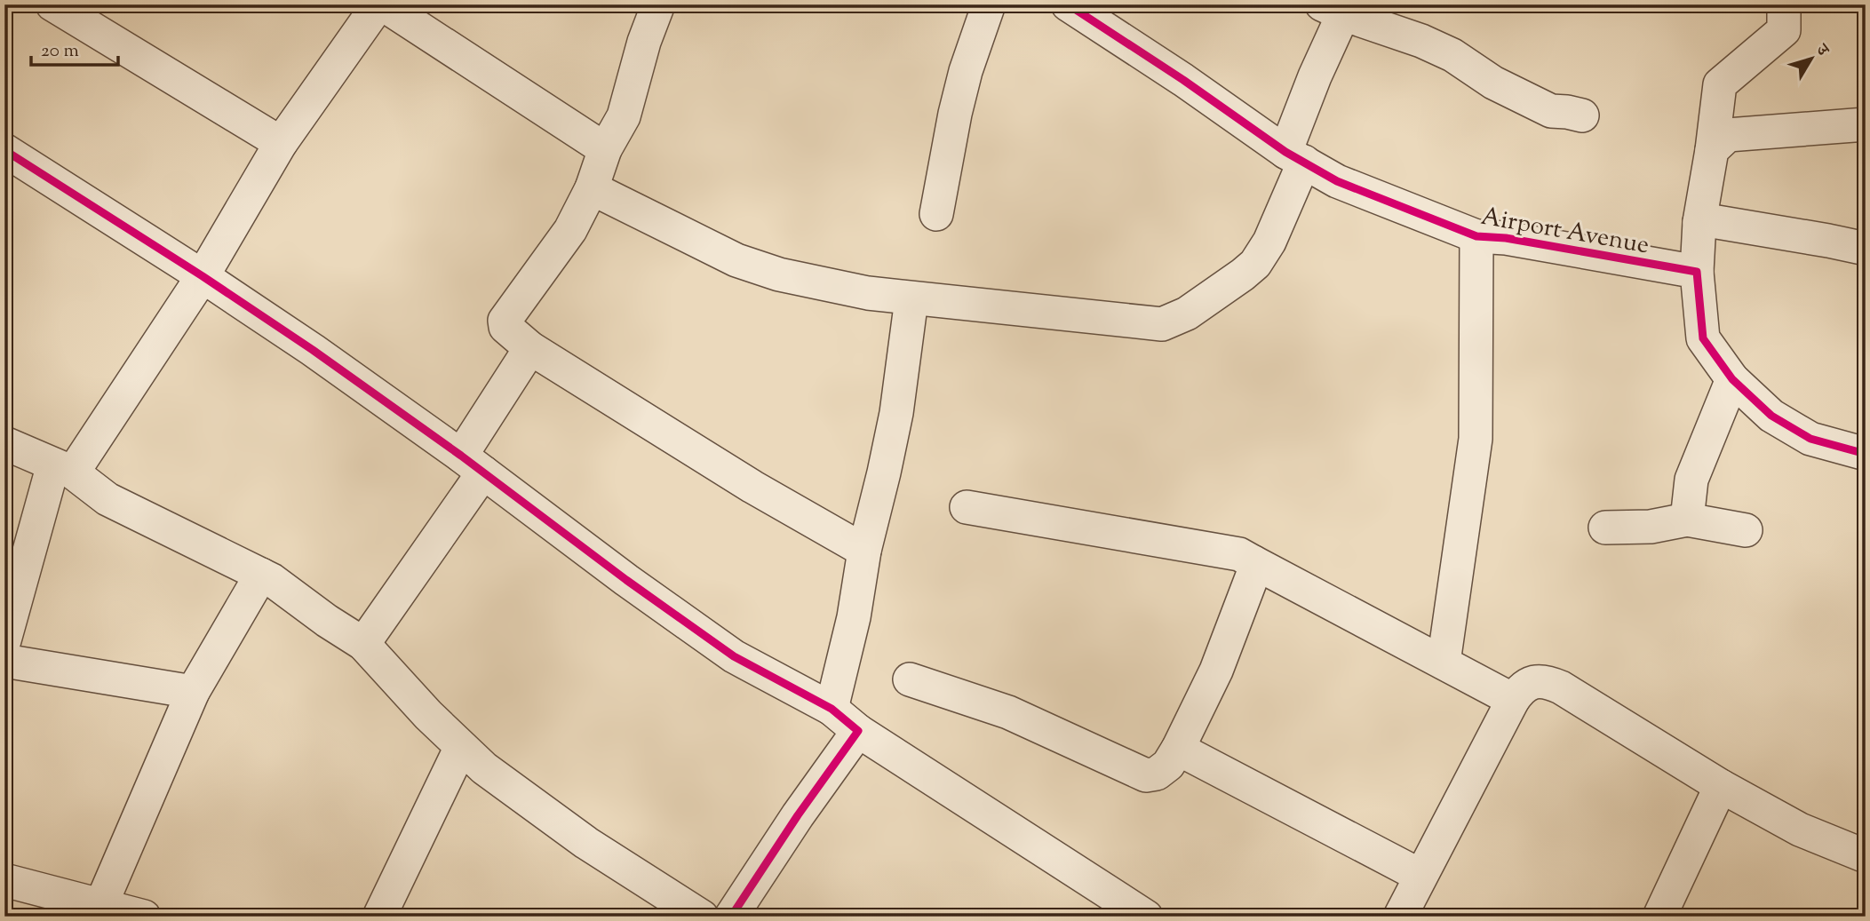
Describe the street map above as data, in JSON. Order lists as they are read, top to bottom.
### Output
{
  "streets": {
    "street": ["Airport Avenue"]
  },
  "scale_bar": "20 m",
  "north": "top right"
}
